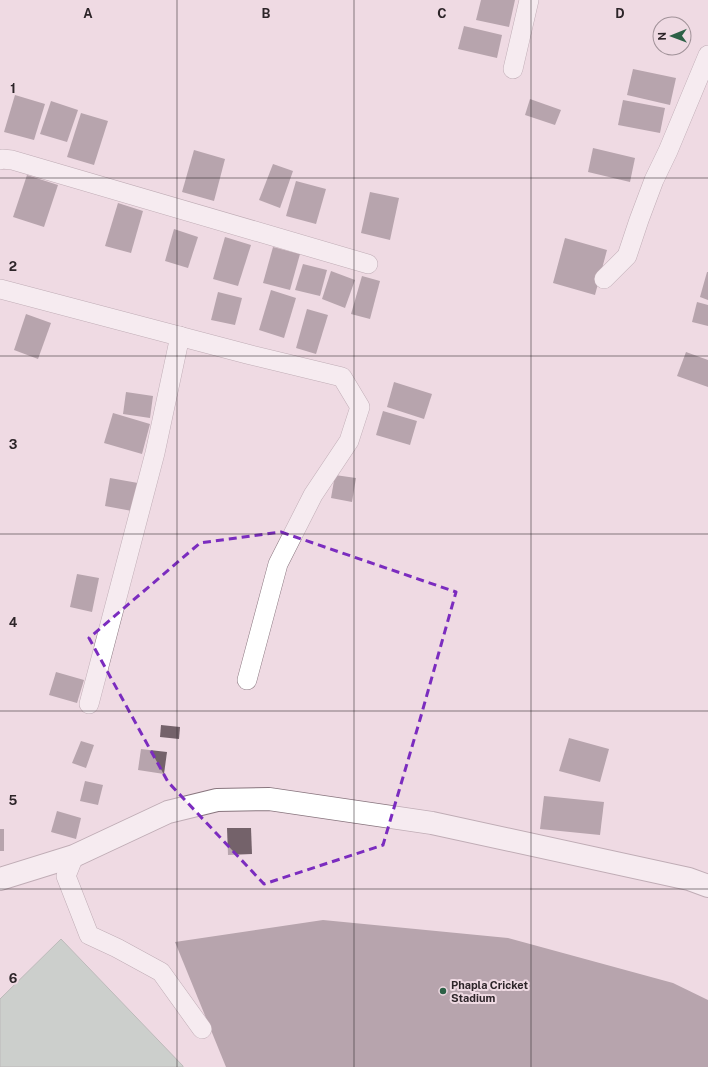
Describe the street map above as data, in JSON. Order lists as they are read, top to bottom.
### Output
{
  "places": ["Phapla Cricket Stadium"],
  "north": "left",
  "grid": {
    "columns": [
      "A",
      "B",
      "C",
      "D"
    ],
    "rows": [
      "1",
      "2",
      "3",
      "4",
      "5",
      "6"
    ]
  }
}
